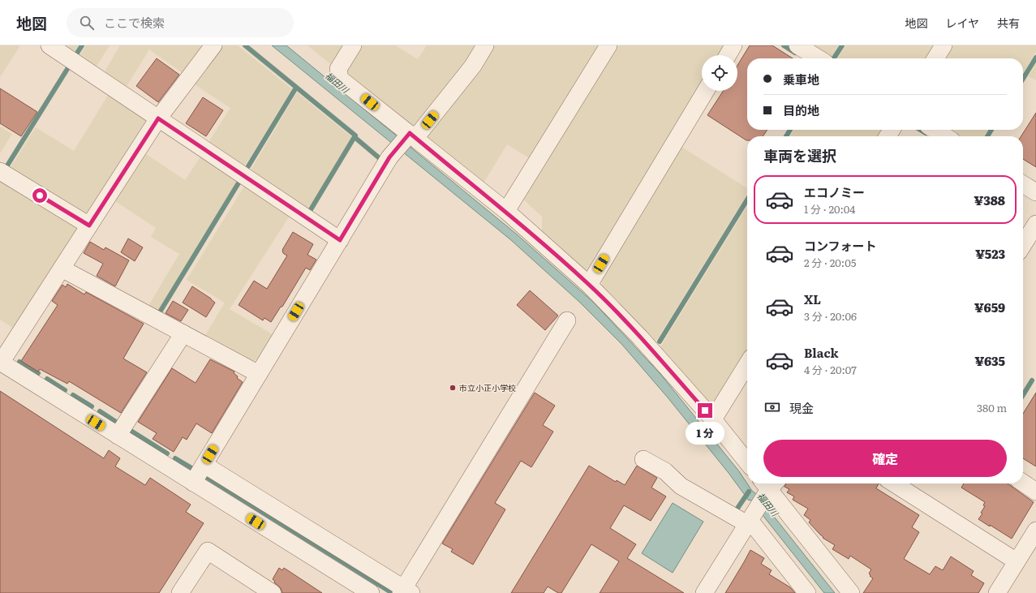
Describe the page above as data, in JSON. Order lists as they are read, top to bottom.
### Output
{
  "water": ["福田川"],
  "places": ["市立小正小学校"],
  "page": {
    "header": "地図",
    "search": "ここで検索",
    "nav": ["地図", "レイヤ", "共有"],
    "banner": ["乗車地", "目的地"],
    "heading": "車両を選択",
    "list": [
      {
        "name": "エコノミー",
        "note": "1 分 · 20:04",
        "value": "¥388"
      },
      {
        "name": "コンフォート",
        "note": "2 分 · 20:05",
        "value": "¥523"
      },
      {
        "name": "XL",
        "note": "3 分 · 20:06",
        "value": "¥659"
      },
      {
        "name": "Black",
        "note": "4 分 · 20:07",
        "value": "¥635"
      }
    ],
    "pay": ["現金", "380 m"],
    "bubble": "1 分",
    "buttons": "確定"
  }
}
